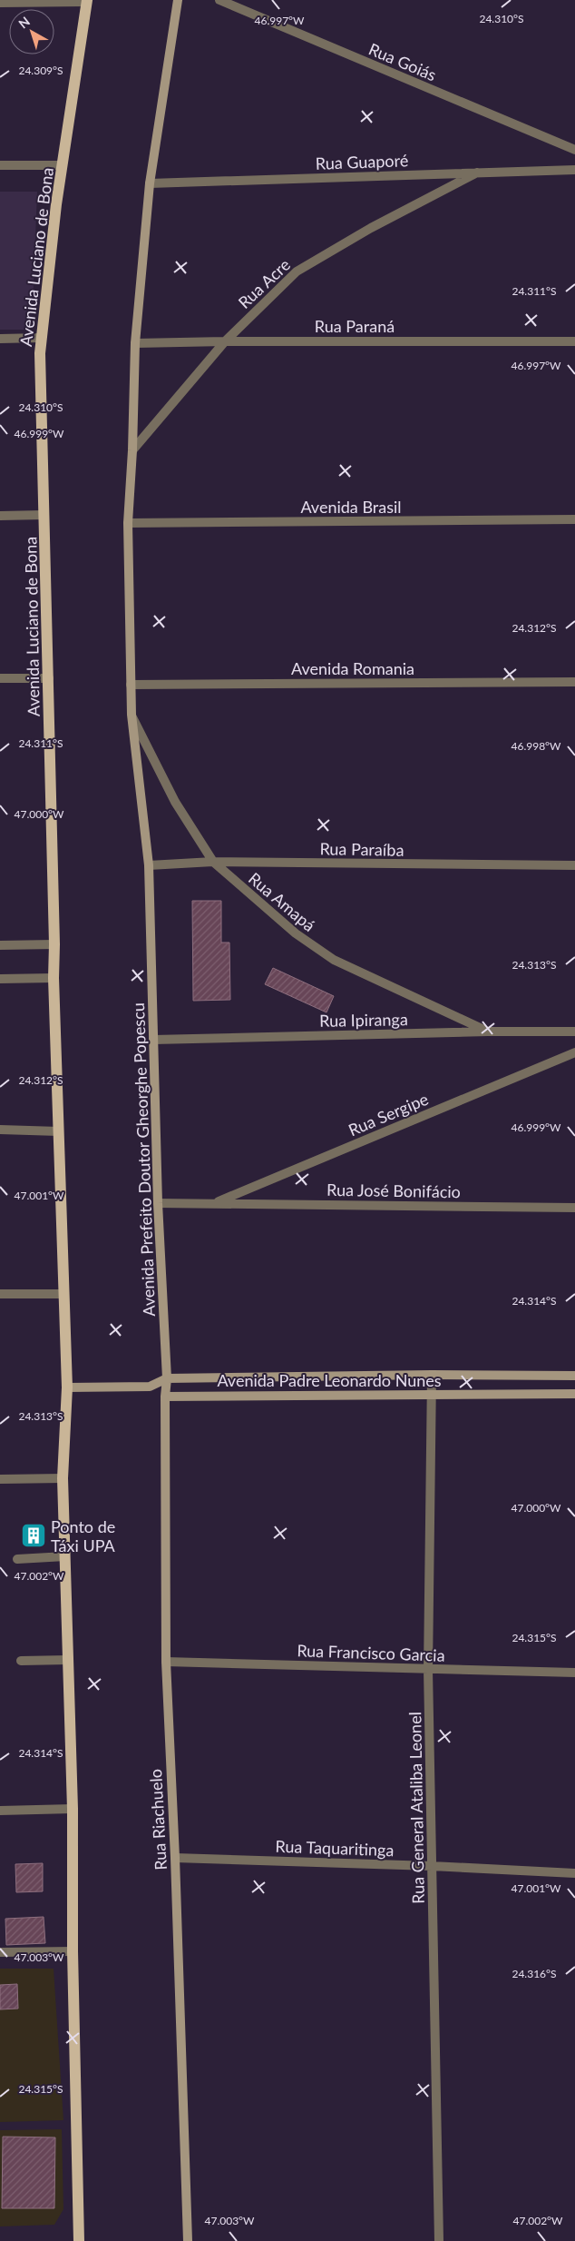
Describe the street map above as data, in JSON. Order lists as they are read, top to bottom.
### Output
{
  "streets": {
    "main road": [
      "Avenida Luciano de Bona",
      "Avenida Prefeito Doutor Gheorghe Popescu",
      "Avenida Padre Leonardo Nunes",
      "Rua Riachuelo"
    ],
    "street": [
      "Rua Goiás",
      "Rua Guaporé",
      "Rua Acre",
      "Rua Paraná",
      "Avenida Brasil",
      "Avenida Romania",
      "Rua Paraíba",
      "Rua Amapá",
      "Rua Ipiranga",
      "Rua Sergipe",
      "Rua José Bonifácio",
      "Rua Francisco Garcia",
      "Rua General Ataliba Leonel",
      "Rua Taquaritinga"
    ]
  },
  "crossings": [
    ["Rua Guaporé", "Rua Acre"],
    ["Rua Guaporé", "Avenida Prefeito Doutor Gheorghe Popescu"],
    ["Rua Acre", "Rua Paraná"],
    ["Rua Acre", "Avenida Prefeito Doutor Gheorghe Popescu"],
    ["Rua Paraná", "Avenida Prefeito Doutor Gheorghe Popescu"],
    ["Avenida Brasil", "Avenida Prefeito Doutor Gheorghe Popescu"],
    ["Avenida Romania", "Avenida Prefeito Doutor Gheorghe Popescu"],
    ["Rua Paraíba", "Rua Amapá"],
    ["Rua Paraíba", "Avenida Prefeito Doutor Gheorghe Popescu"],
    ["Rua Amapá", "Rua Ipiranga"],
    ["Rua Amapá", "Avenida Prefeito Doutor Gheorghe Popescu"],
    ["Rua Ipiranga", "Avenida Prefeito Doutor Gheorghe Popescu"],
    ["Rua Sergipe", "Rua José Bonifácio"],
    ["Avenida Prefeito Doutor Gheorghe Popescu", "Rua José Bonifácio"],
    ["Avenida Prefeito Doutor Gheorghe Popescu", "Avenida Padre Leonardo Nunes"],
    ["Avenida Prefeito Doutor Gheorghe Popescu", "Rua Riachuelo"],
    ["Avenida Padre Leonardo Nunes", "Rua General Ataliba Leonel"],
    ["Avenida Padre Leonardo Nunes", "Rua Riachuelo"],
    ["Rua Francisco Garcia", "Rua General Ataliba Leonel"],
    ["Rua Francisco Garcia", "Rua Riachuelo"],
    ["Rua General Ataliba Leonel", "Rua Taquaritinga"],
    ["Rua Riachuelo", "Rua Taquaritinga"]
  ],
  "places": {
    "building": ["Ponto de Táxi UPA"]
  },
  "north": "top left",
  "coordinates": [
    "24.310°S",
    "46.997°W",
    "24.309°S",
    "24.311°S",
    "46.999°W",
    "24.312°S",
    "46.998°W",
    "47.000°W",
    "24.313°S",
    "47.001°W",
    "24.314°S",
    "47.002°W",
    "24.315°S",
    "47.003°W",
    "24.316°S"
  ]
}
